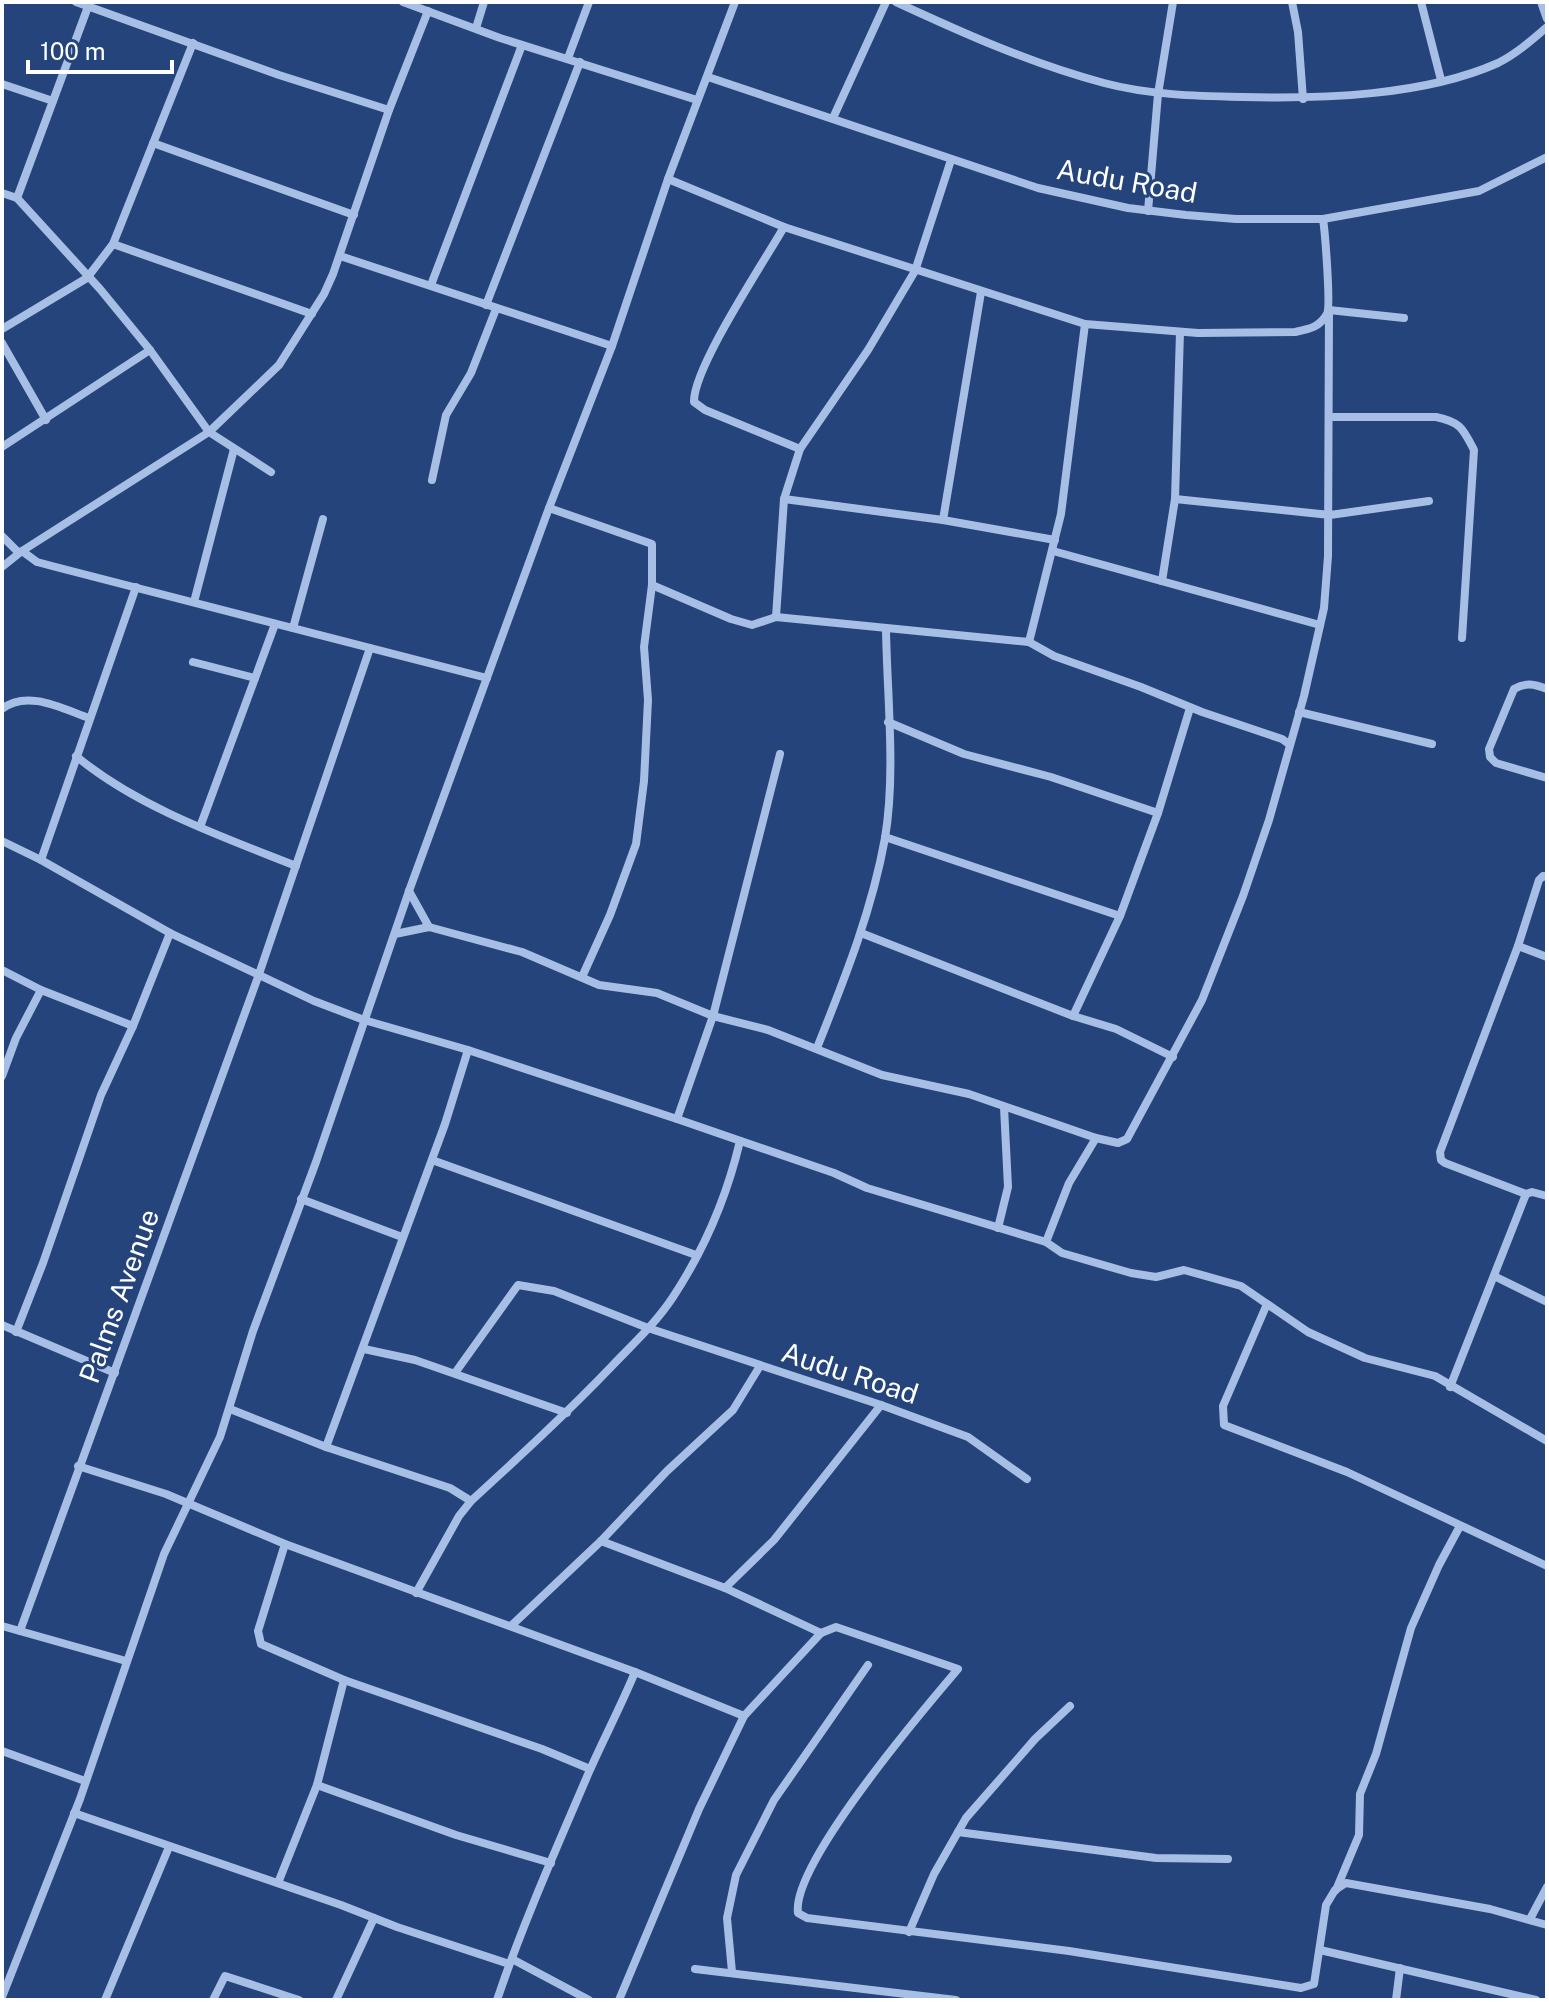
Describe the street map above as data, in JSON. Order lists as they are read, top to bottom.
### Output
{
  "streets": {
    "street": ["Audu Road", "Palms Avenue"]
  },
  "scale_bar": "100 m"
}
